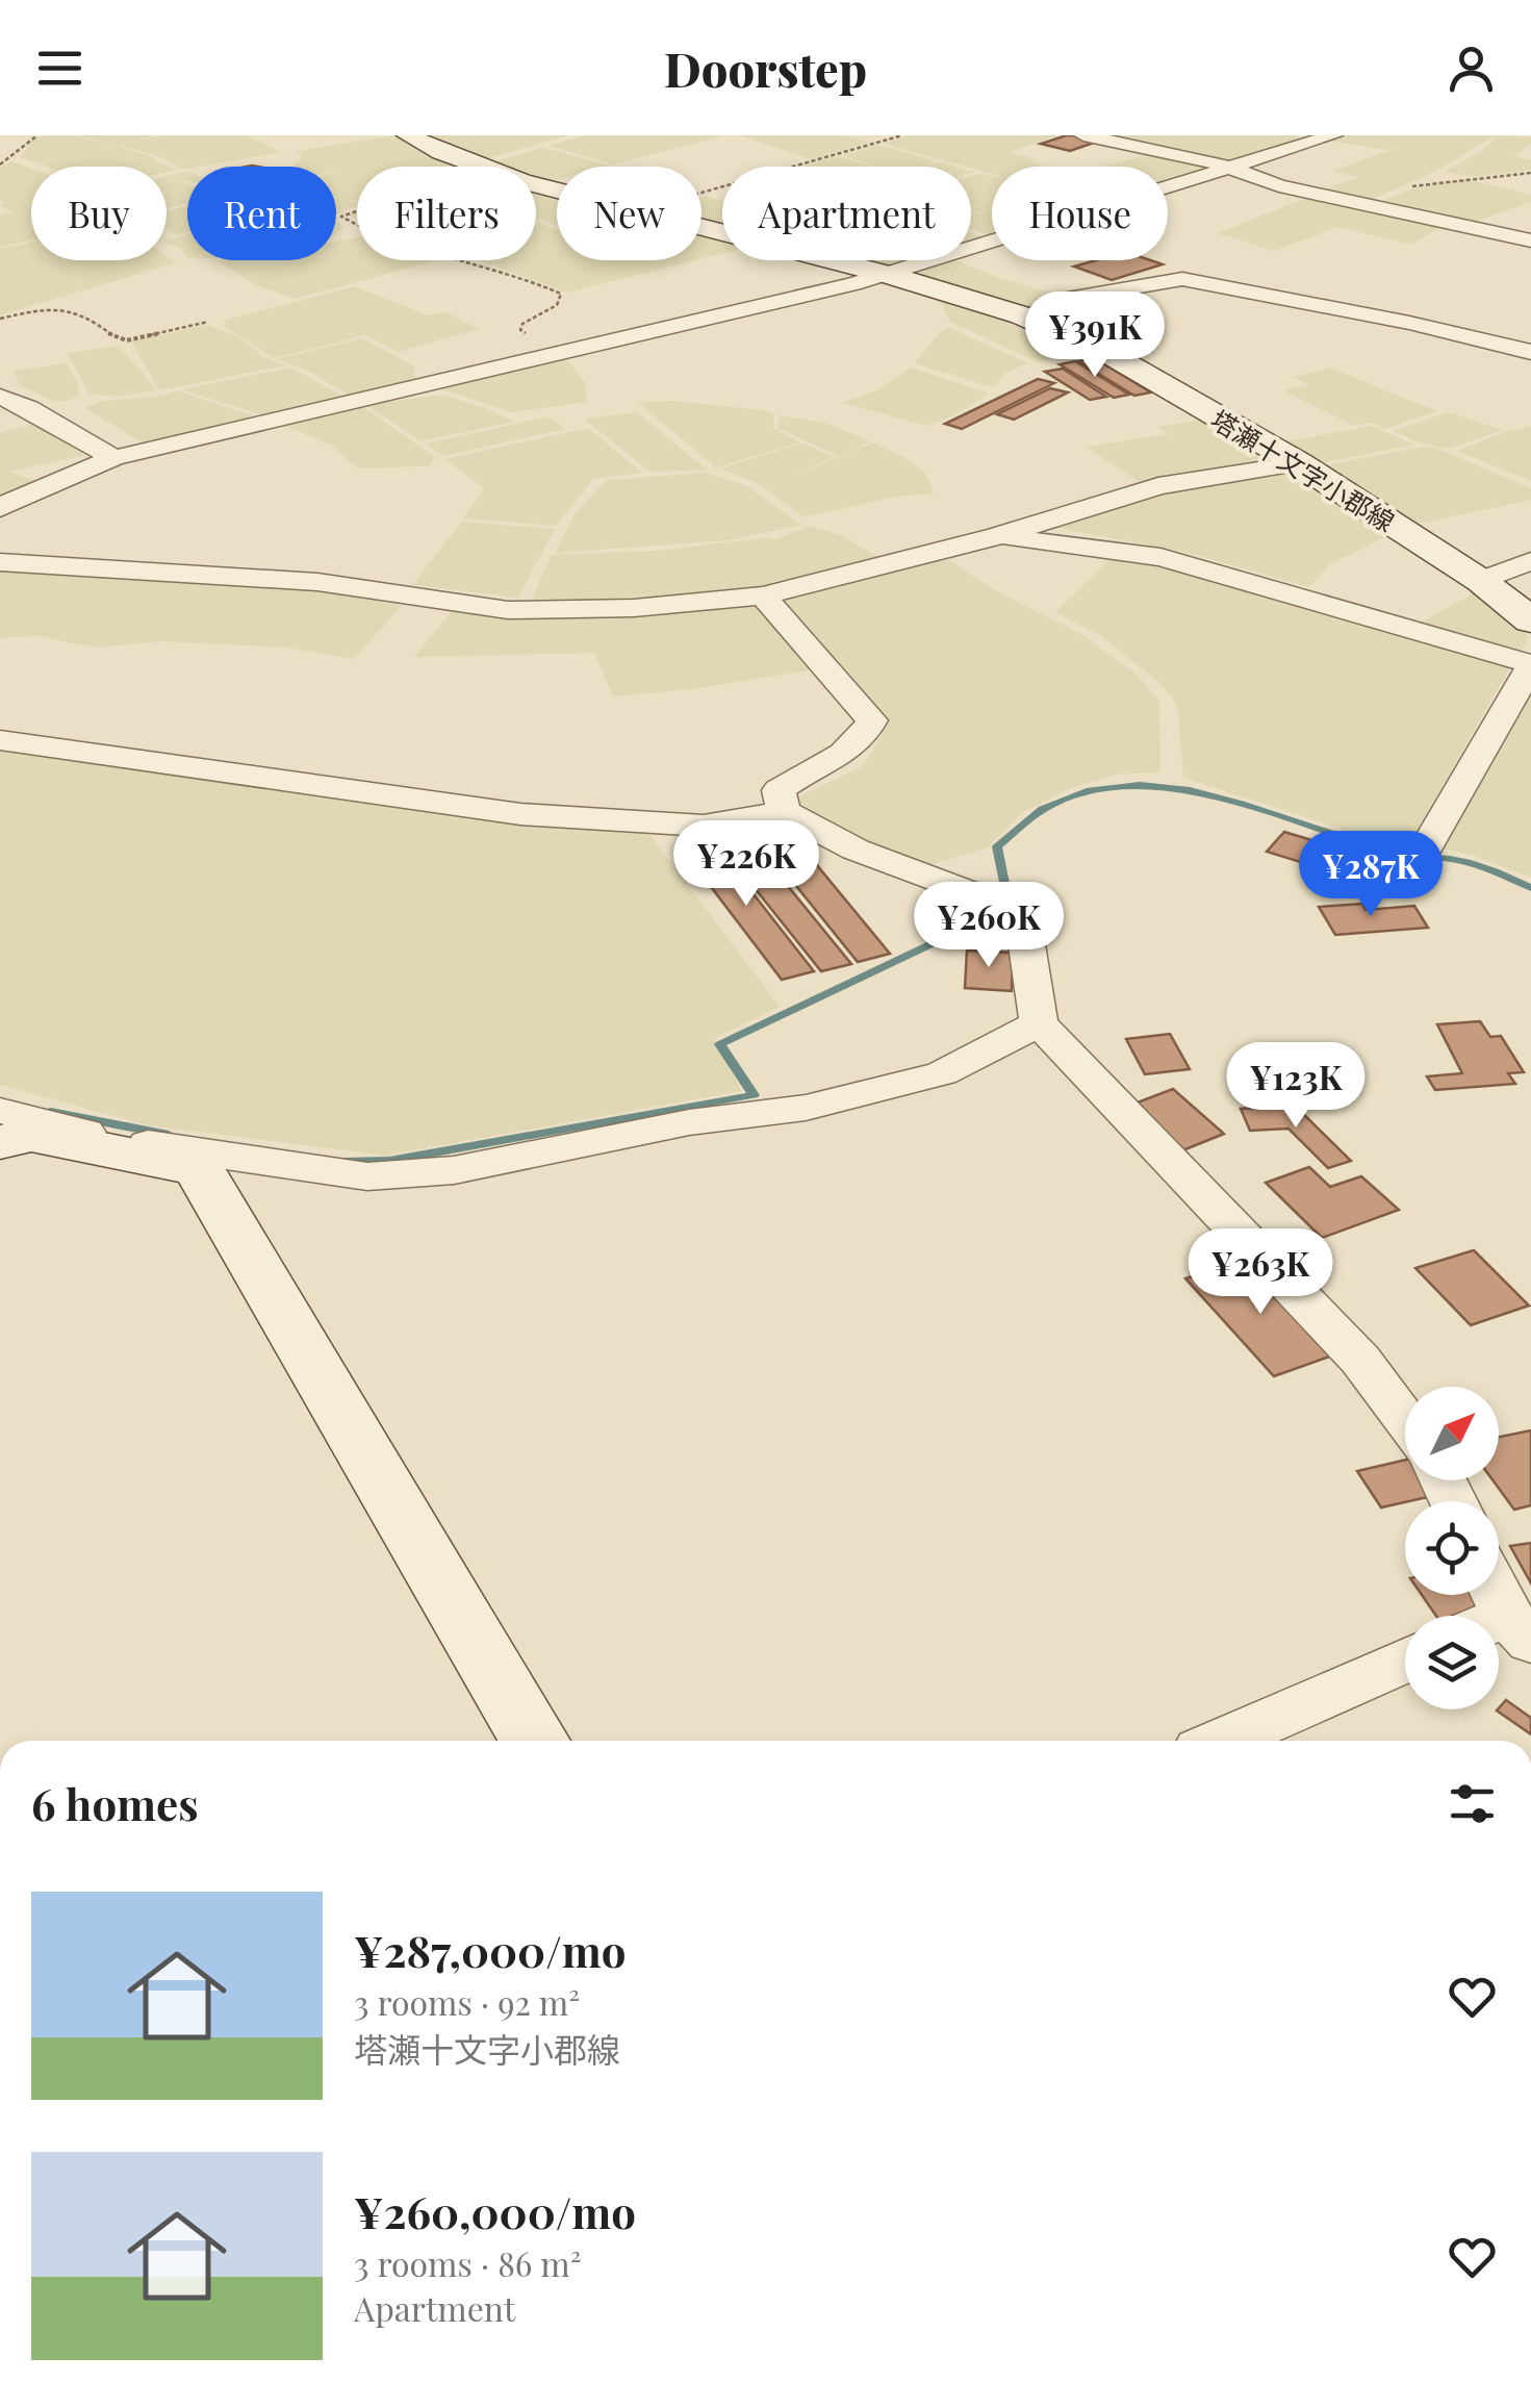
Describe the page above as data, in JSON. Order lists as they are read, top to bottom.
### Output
{
  "streets": {
    "main road": ["塔瀬十文字小郡線"]
  },
  "north": "top right",
  "page": {
    "header": "Doorstep",
    "chip": [
      "Buy",
      "Rent",
      "Filters",
      "New",
      "Apartment",
      "House"
    ],
    "price": [
      "¥391K",
      "¥226K",
      "¥287K",
      "¥260K",
      "¥123K",
      "¥263K"
    ],
    "heading": "6 homes",
    "list": [
      {
        "name": "¥287,000/mo",
        "note": "3 rooms · 92 m² · 塔瀬十文字小郡線"
      },
      {
        "name": "¥260,000/mo",
        "note": "3 rooms · 86 m² · Apartment"
      }
    ]
  }
}
